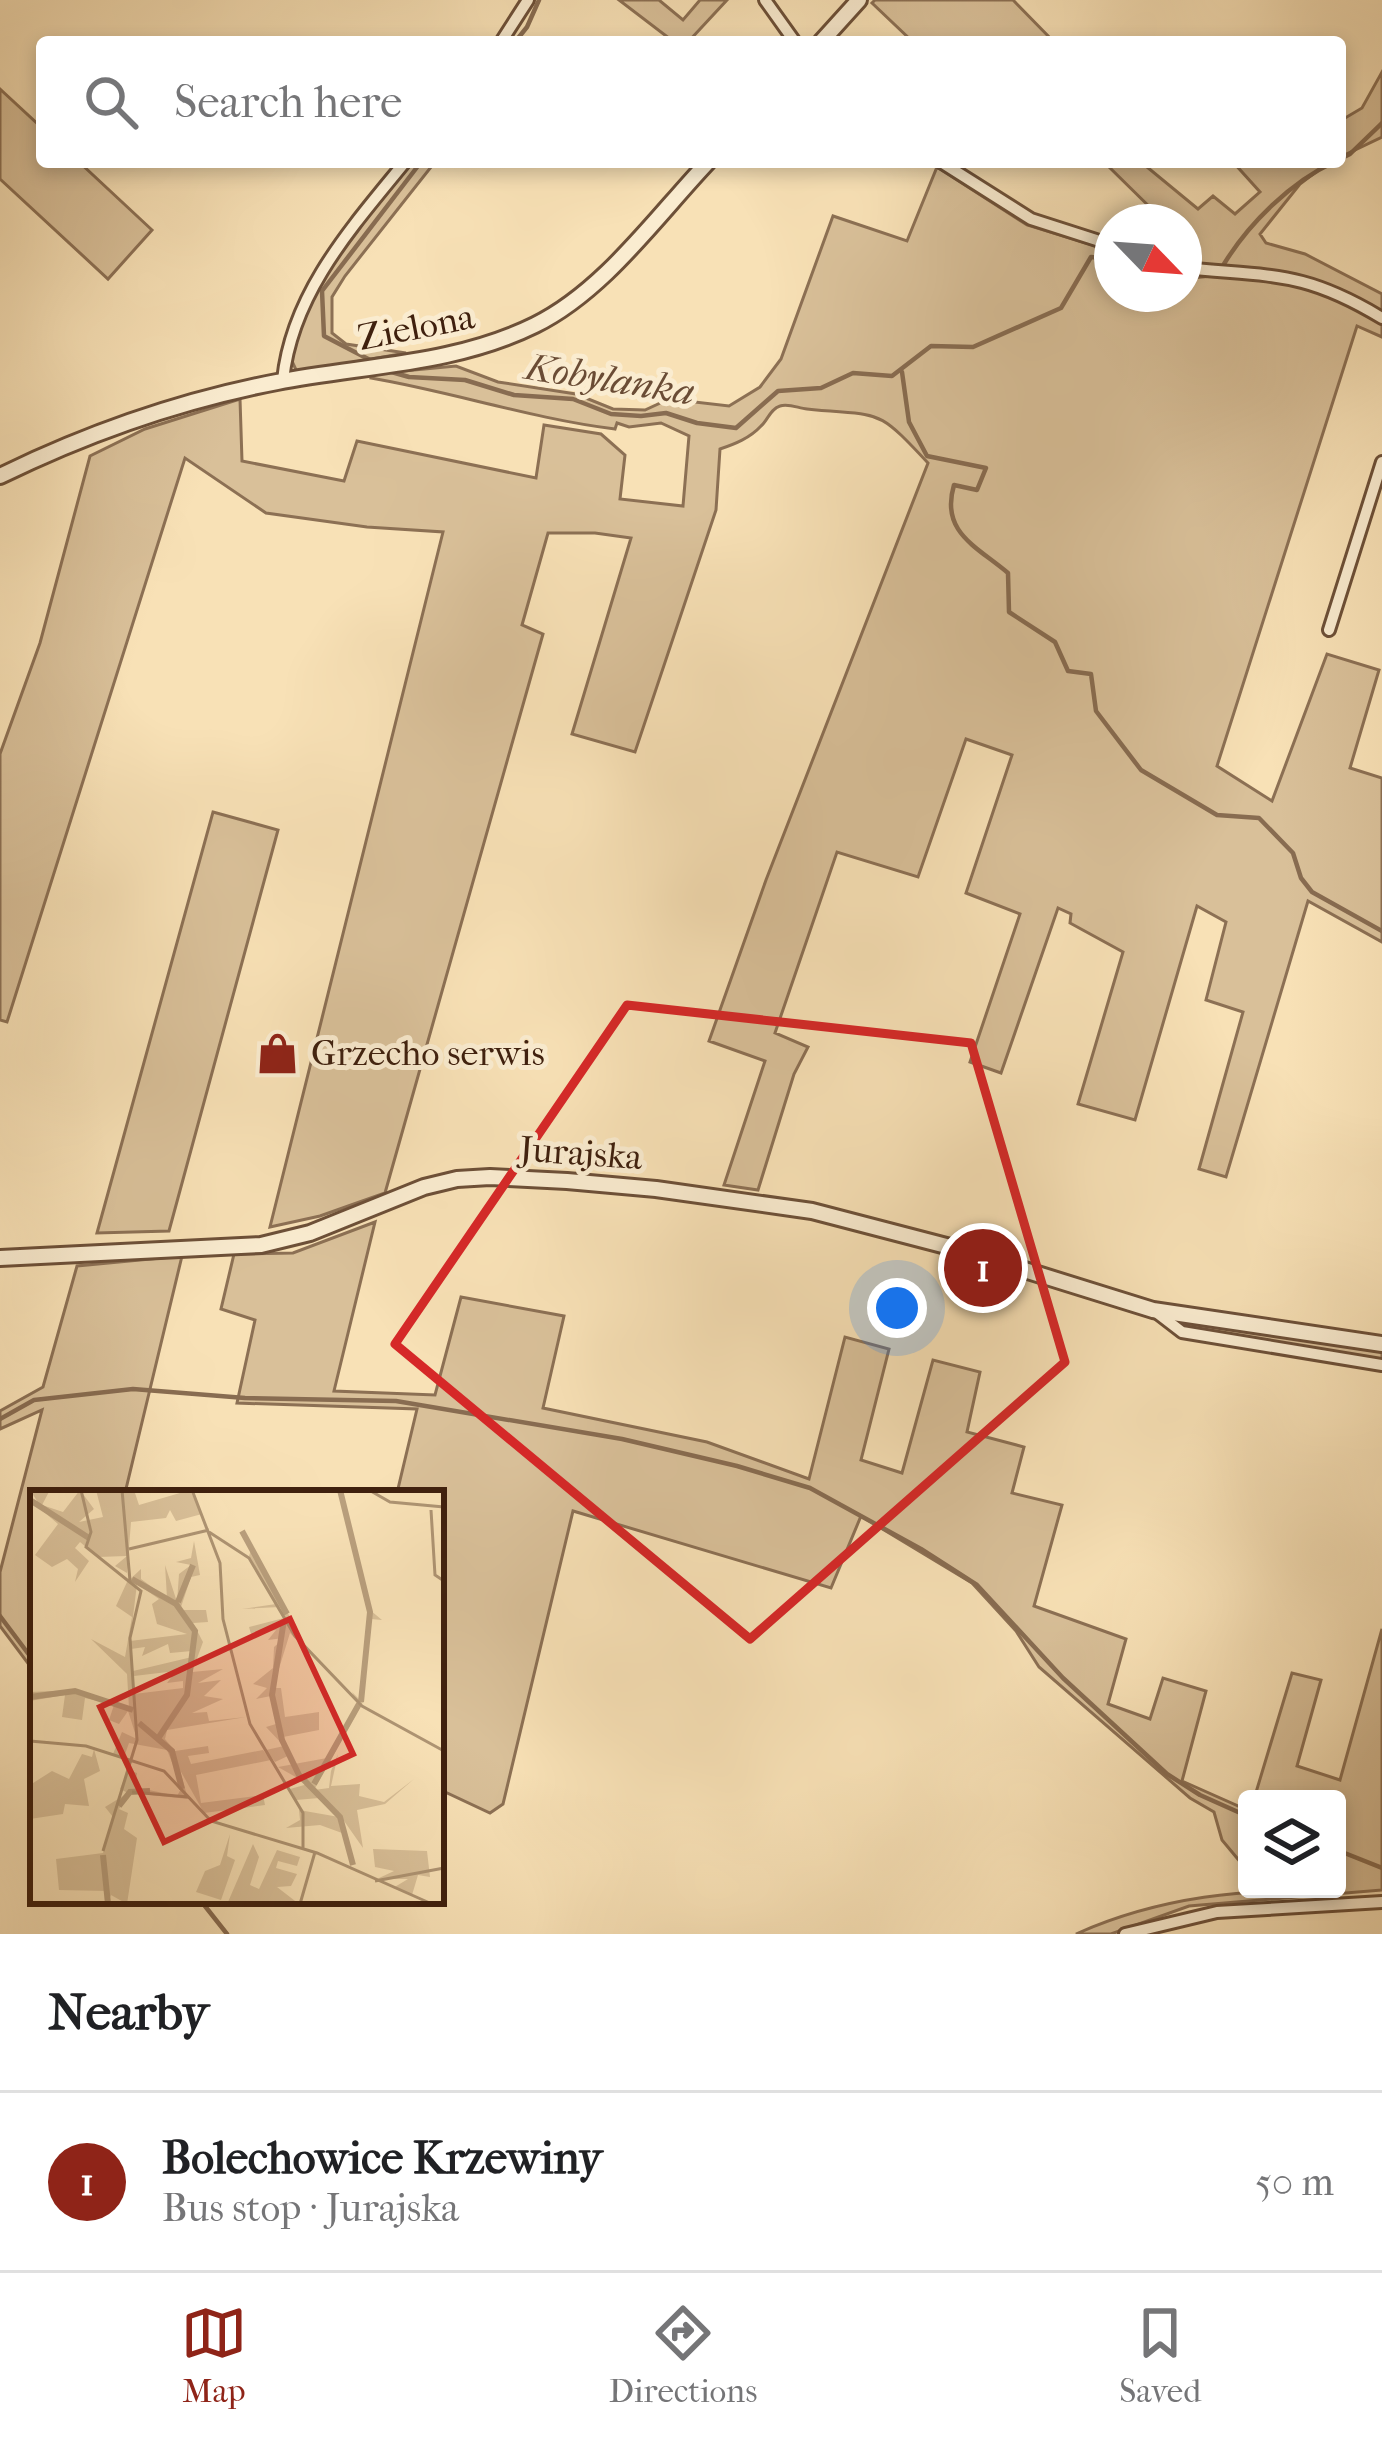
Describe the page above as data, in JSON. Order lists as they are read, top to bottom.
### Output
{
  "streets": {
    "street": ["Zielona", "Jurajska"]
  },
  "water": ["Kobylanka"],
  "places": {
    "shop": ["Grzecho serwis"]
  },
  "north": "bottom right",
  "page": {
    "search": "Search here",
    "pins": "1",
    "heading": "Nearby",
    "list": [
      {
        "mark": "1",
        "name": "Bolechowice Krzewiny",
        "note": "Bus stop · Jurajska",
        "value": "50 m"
      }
    ],
    "nav": ["Map", "Directions", "Saved"]
  }
}
